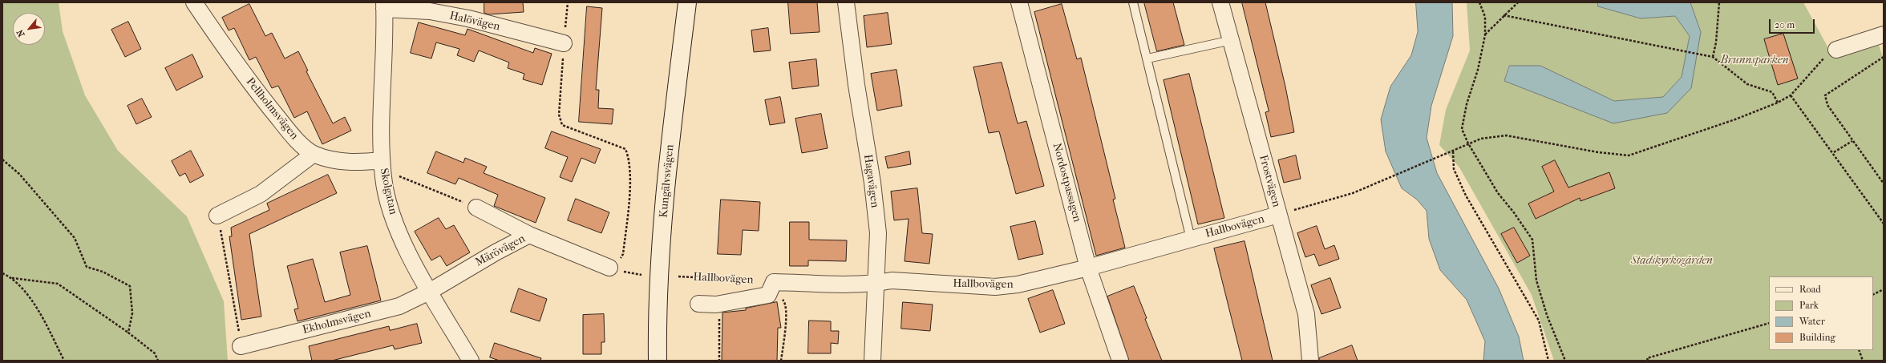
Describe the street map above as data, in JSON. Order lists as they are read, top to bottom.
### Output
{
  "streets": {
    "main road": ["Kungälvsvägen"],
    "street": [
      "Halövägen",
      "Pellholmsvägen",
      "Hagavägen",
      "Frostvägen",
      "Nordostpassagen",
      "Skolgatan",
      "Hallbovägen",
      "Märövägen",
      "Ekholmsvägen"
    ]
  },
  "crossings": [
    ["Halövägen", "Skolgatan"],
    ["Pellholmsvägen", "Skolgatan"],
    ["Hagavägen", "Hallbovägen"],
    ["Frostvägen", "Hallbovägen"],
    ["Nordostpassagen", "Hallbovägen"],
    ["Skolgatan", "Märövägen"],
    ["Skolgatan", "Ekholmsvägen"],
    ["Märövägen", "Ekholmsvägen"]
  ],
  "parks": ["Brunnsparken", "Stadskyrkogården"],
  "legend": [
    "Road",
    "Park",
    "Water",
    "Building"
  ],
  "scale_bar": "20 m",
  "north": "bottom left"
}
